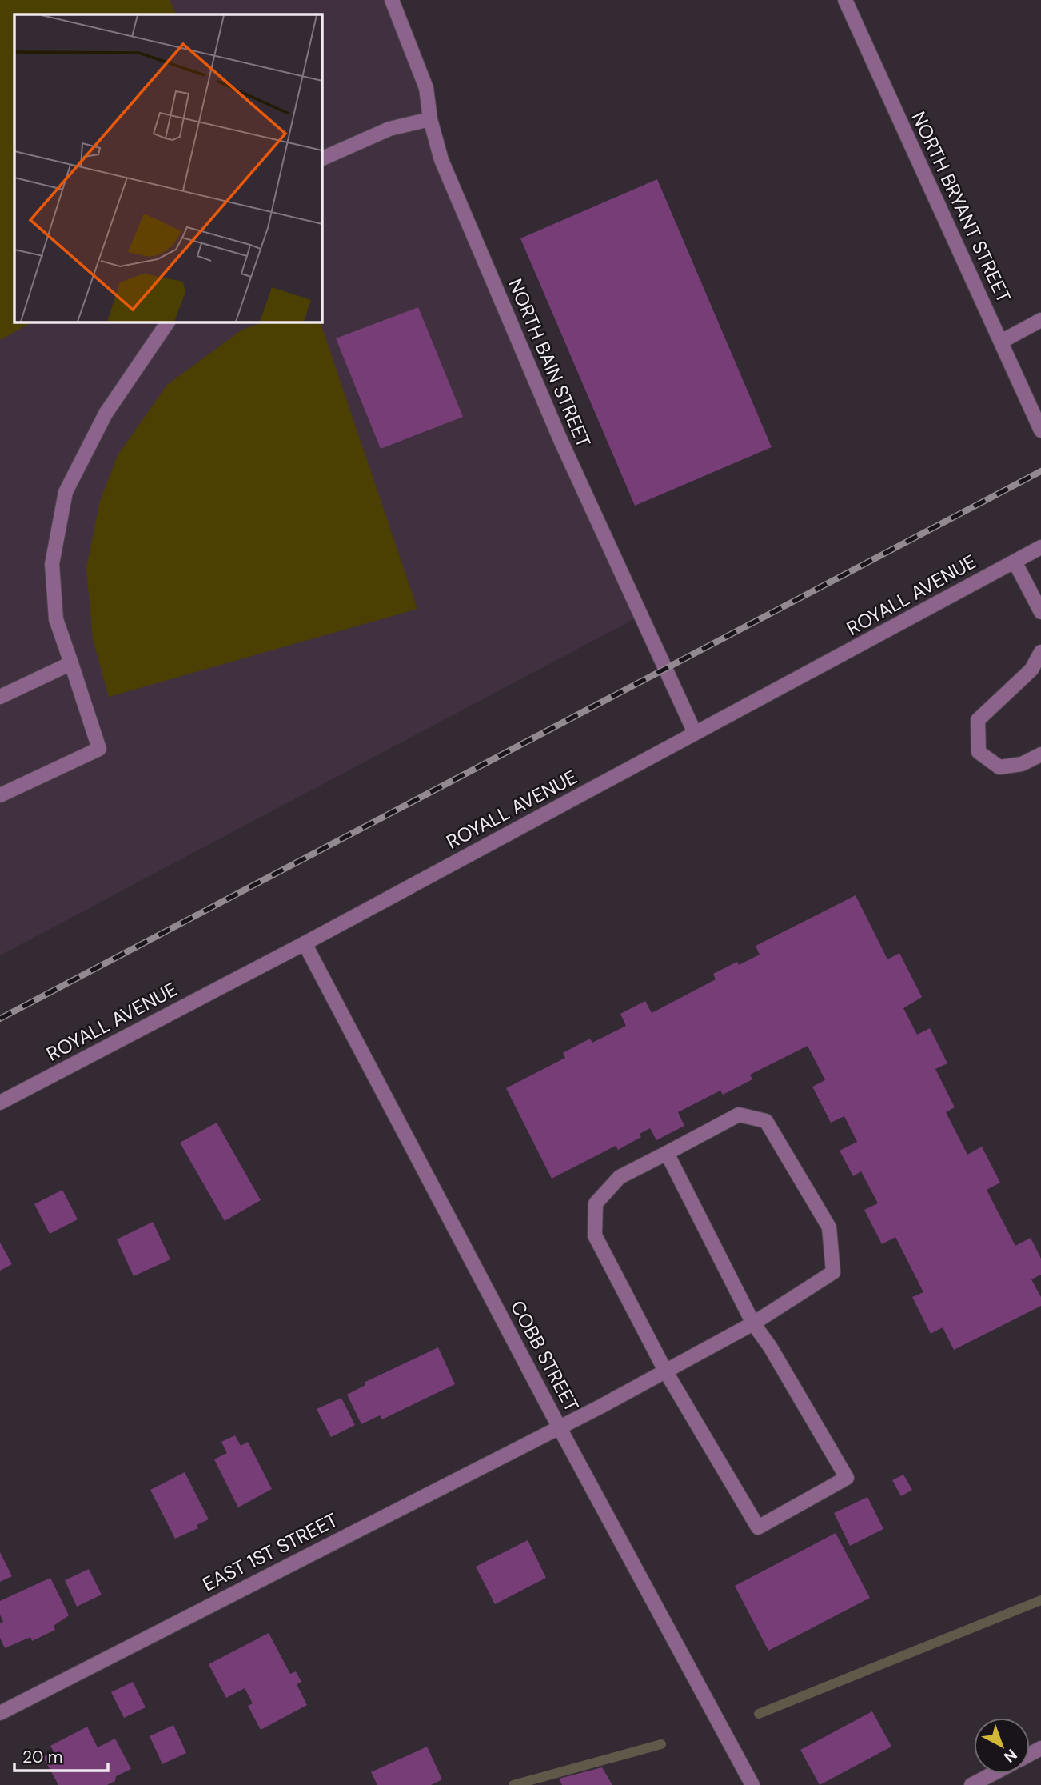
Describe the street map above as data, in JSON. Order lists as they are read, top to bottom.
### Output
{
  "streets": {
    "street": [
      "NORTH BRYANT STREET",
      "NORTH BAIN STREET",
      "ROYALL AVENUE",
      "COBB STREET",
      "EAST 1ST STREET"
    ]
  },
  "crossings": [
    ["NORTH BAIN STREET", "ROYALL AVENUE"],
    ["ROYALL AVENUE", "COBB STREET"],
    ["COBB STREET", "EAST 1ST STREET"]
  ],
  "scale_bar": "20 m",
  "north": "bottom right"
}
